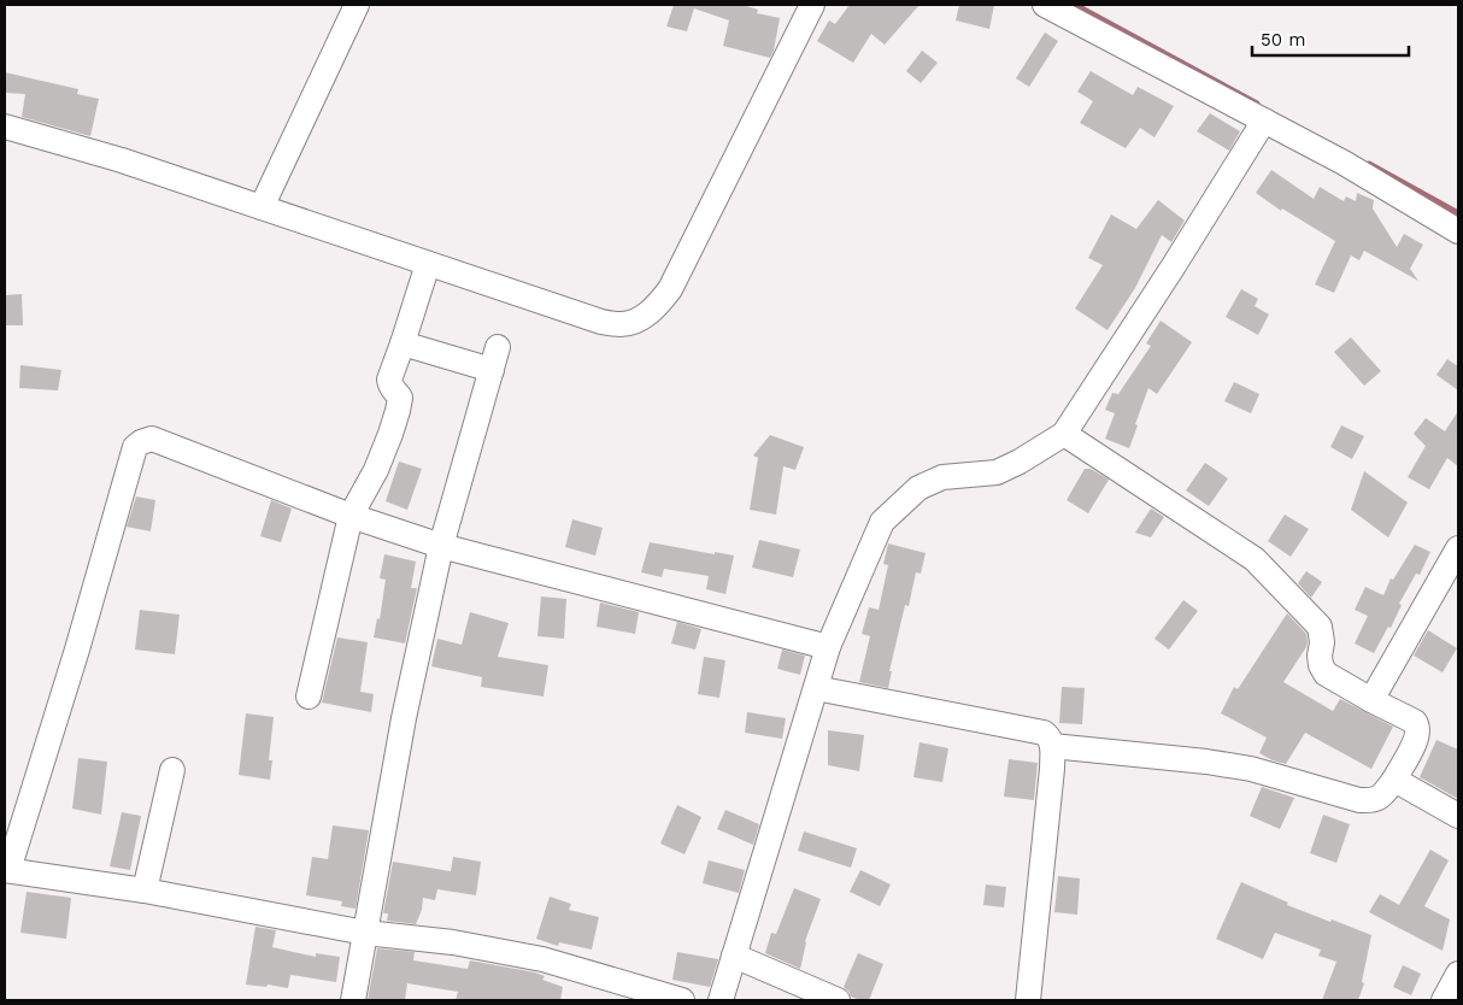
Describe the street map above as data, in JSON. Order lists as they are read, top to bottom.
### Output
{
  "scale_bar": "50 m"
}
